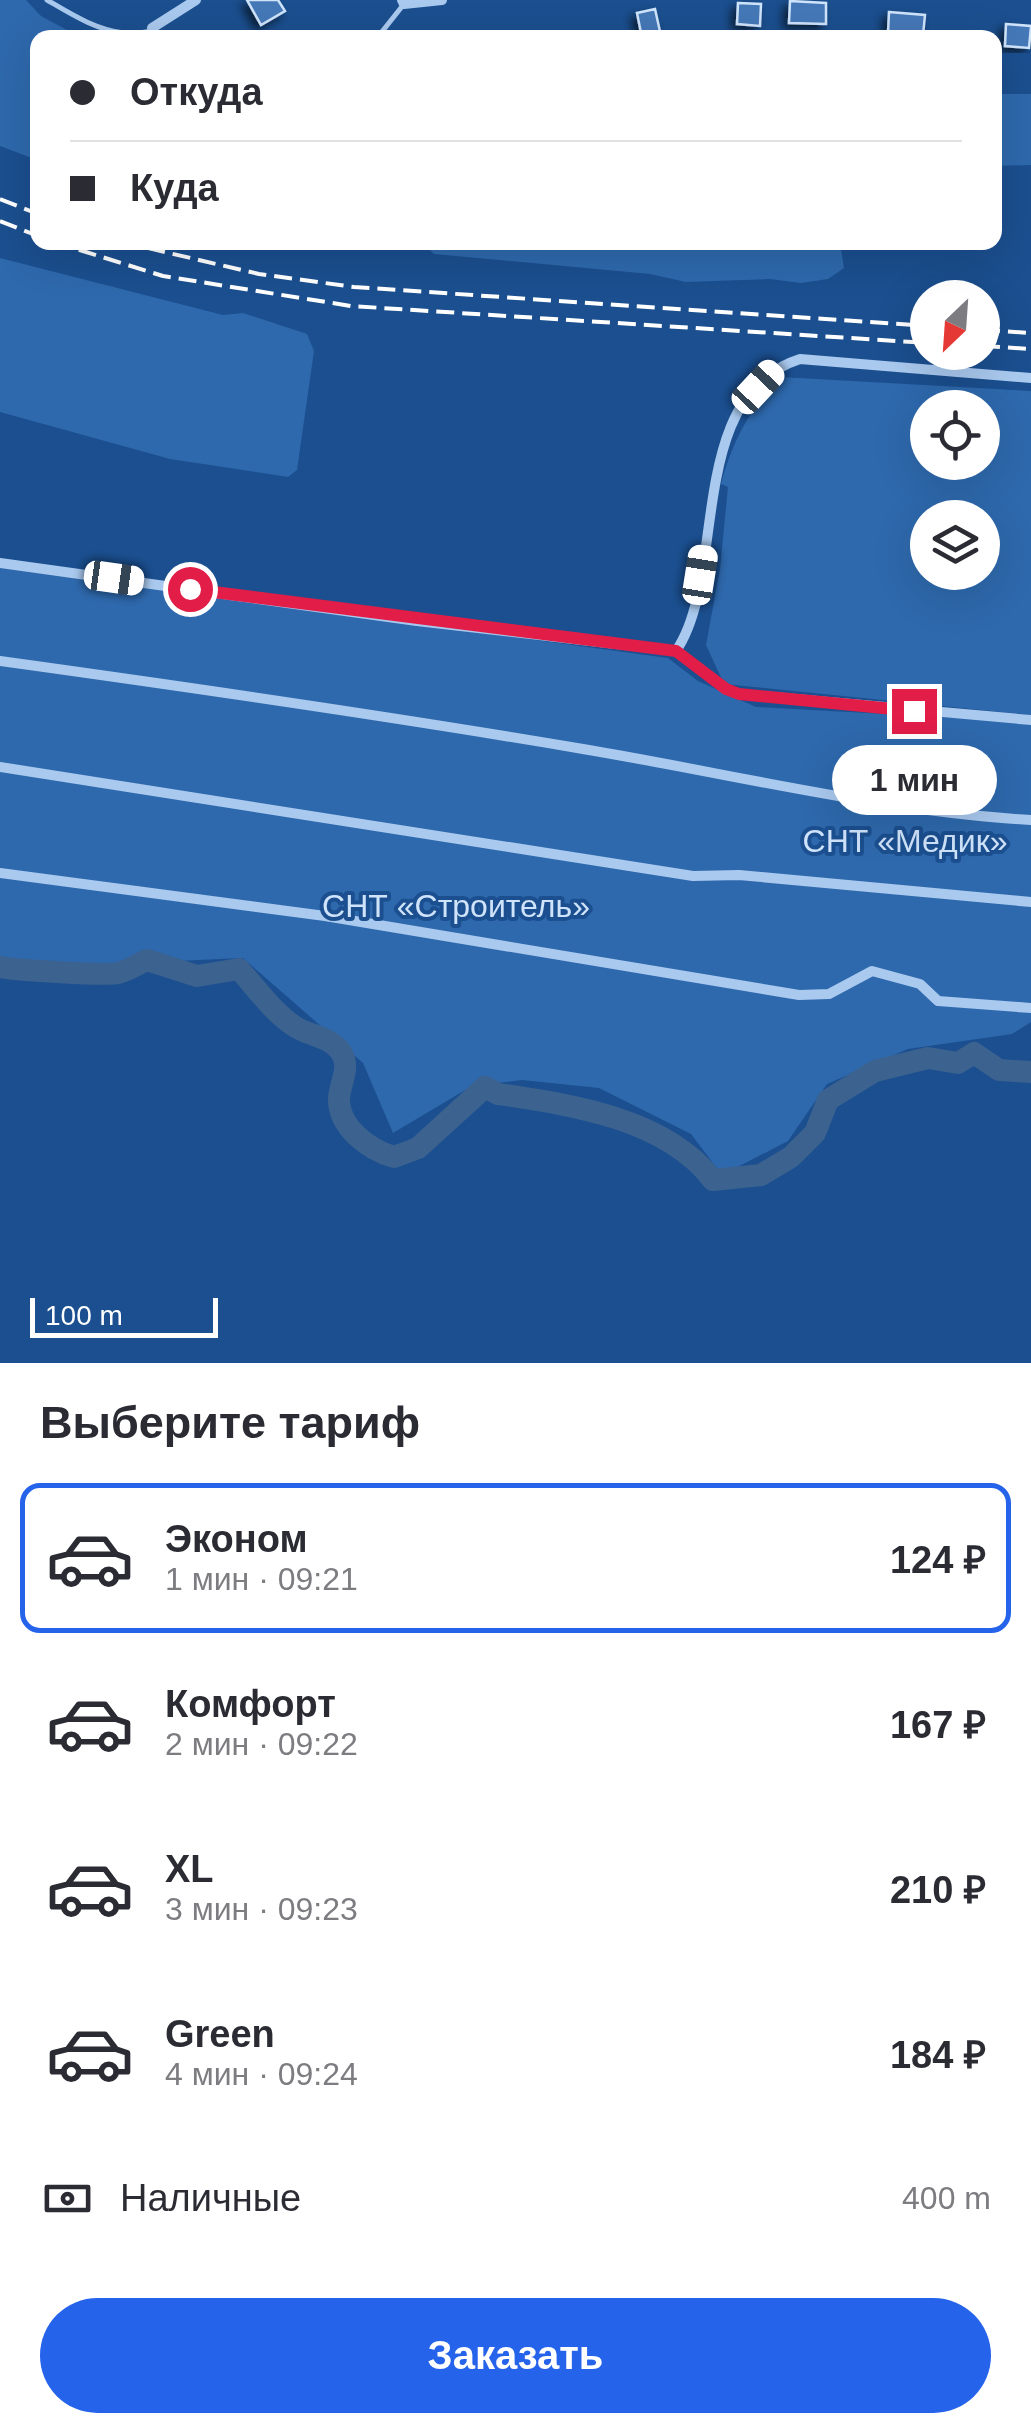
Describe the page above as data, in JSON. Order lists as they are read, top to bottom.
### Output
{
  "parks": ["СНТ «Медик»", "СНТ «Строитель»"],
  "scale_bar": "100 m",
  "north": "bottom left",
  "page": {
    "banner": ["Откуда", "Куда"],
    "bubble": "1 мин",
    "scale": "100 m",
    "heading": "Выберите тариф",
    "list": [
      {
        "name": "Эконом",
        "note": "1 мин · 09:21",
        "value": "124 ₽"
      },
      {
        "name": "Комфорт",
        "note": "2 мин · 09:22",
        "value": "167 ₽"
      },
      {
        "name": "XL",
        "note": "3 мин · 09:23",
        "value": "210 ₽"
      },
      {
        "name": "Green",
        "note": "4 мин · 09:24",
        "value": "184 ₽"
      }
    ],
    "pay": ["Наличные", "400 m"],
    "buttons": "Заказать"
  }
}
